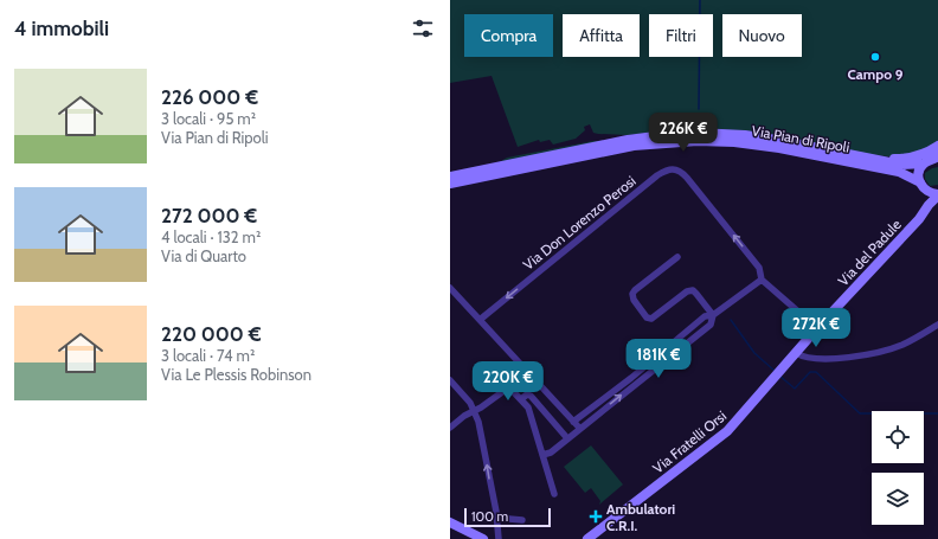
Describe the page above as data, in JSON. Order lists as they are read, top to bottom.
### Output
{
  "streets": {
    "main road": ["Via Pian di Ripoli", "Via del Padule", "Via Fratelli Orsi"],
    "street": ["Via Don Lorenzo Perosi"]
  },
  "crossings": [
    ["Via del Padule", "Via Fratelli Orsi"]
  ],
  "places": {
    "other": ["Campo 9"],
    "health": ["Ambulatori C.R.I."]
  },
  "scale_bar": "100 m",
  "page": {
    "heading": "4 immobili",
    "chip": [
      "Compra",
      "Affitta",
      "Filtri",
      "Nuovo"
    ],
    "list": [
      {
        "name": "226 000 €",
        "note": "3 locali · 95 m² · Via Pian di Ripoli"
      },
      {
        "name": "272 000 €",
        "note": "4 locali · 132 m² · Via di Quarto"
      },
      {
        "name": "220 000 €",
        "note": "3 locali · 74 m² · Via Le Plessis Robinson"
      }
    ],
    "price": [
      "226K €",
      "272K €",
      "181K €",
      "220K €"
    ],
    "scale": "100 m"
  }
}
